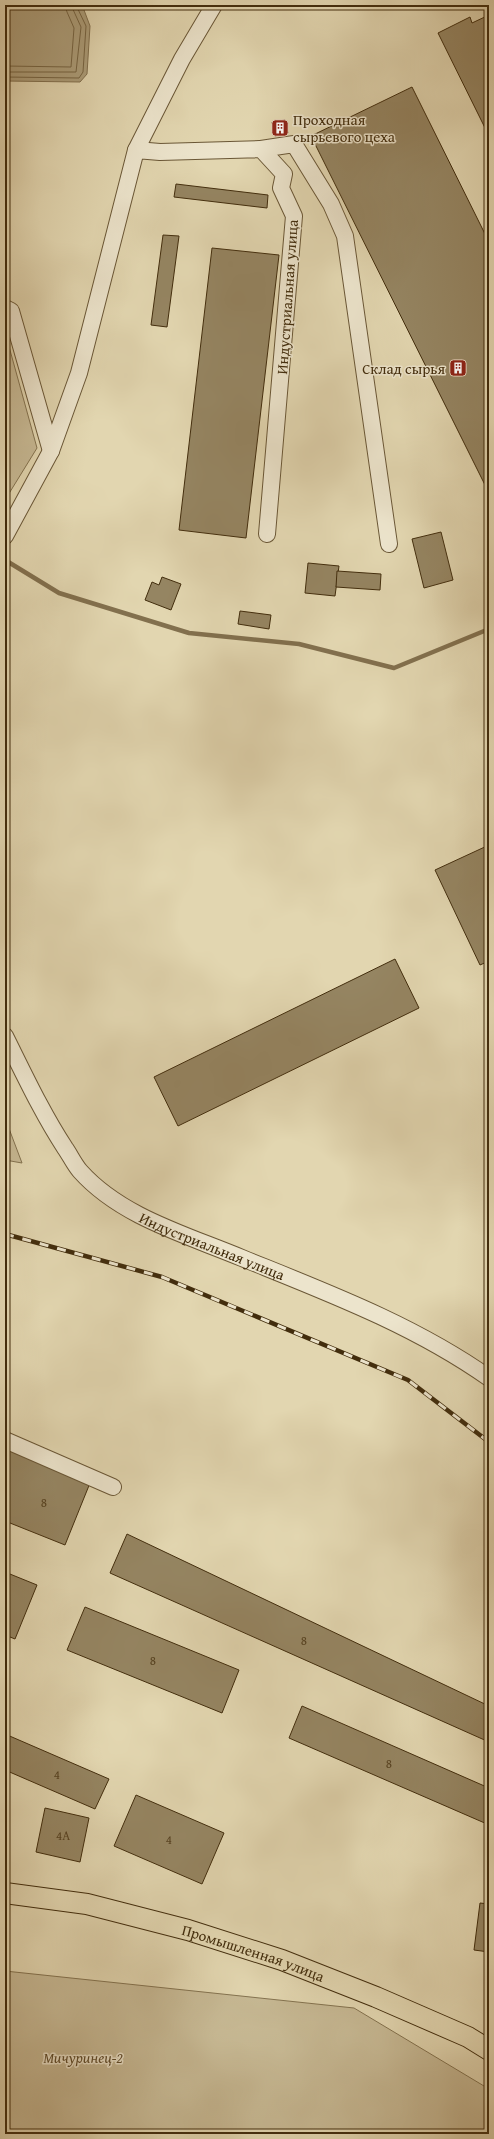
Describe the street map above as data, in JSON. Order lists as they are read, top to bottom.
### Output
{
  "streets": {
    "main road": ["Промышленная улица"],
    "street": ["Индустриальная улица"]
  },
  "parks": ["Мичуринец-2"],
  "places": {
    "building": ["Проходная сырьевого цеха", "Склад сырья"]
  },
  "house_numbers": [
    "8",
    "8",
    "8",
    "8",
    "4",
    "4А",
    "4"
  ]
}
